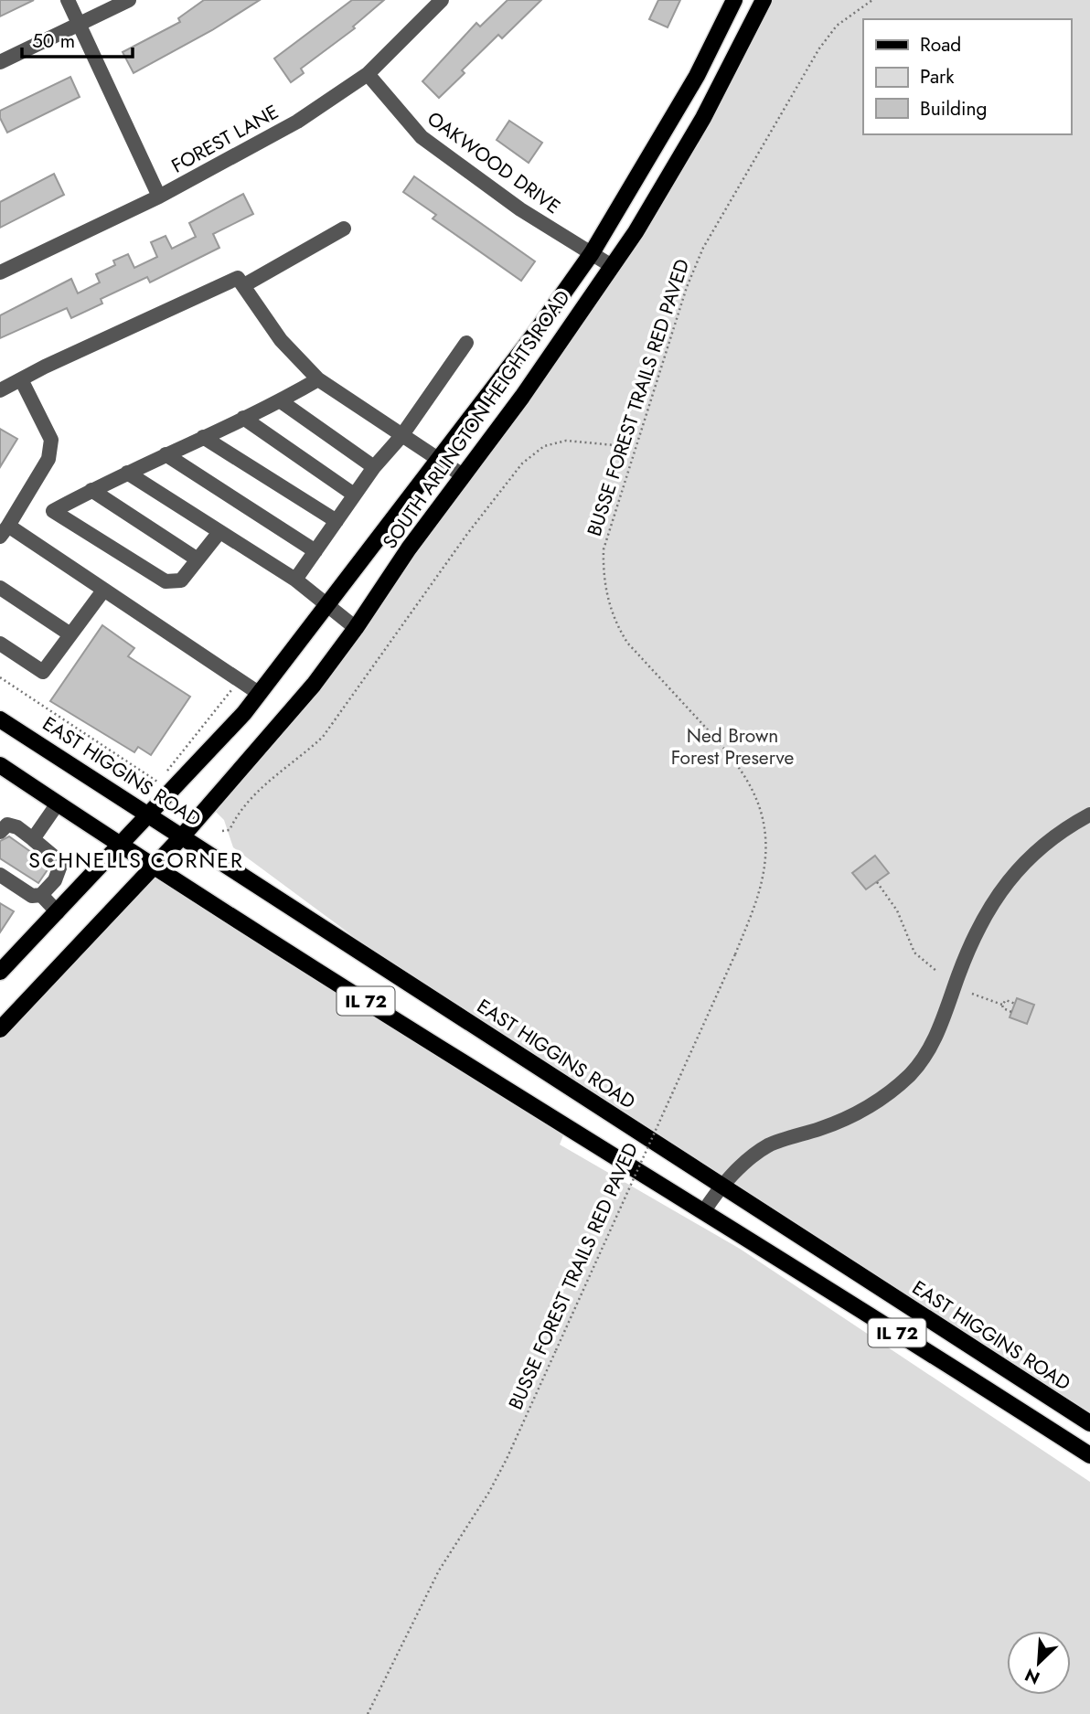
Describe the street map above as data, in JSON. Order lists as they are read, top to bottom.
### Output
{
  "streets": {
    "main road": ["SOUTH ARLINGTON HEIGHTS ROAD", "EAST HIGGINS ROAD", "IL 72"],
    "street": ["FOREST LANE", "OAKWOOD DRIVE"],
    "path": ["BUSSE FOREST TRAILS RED PAVED"]
  },
  "crossings": [
    ["FOREST LANE", "OAKWOOD DRIVE"],
    ["OAKWOOD DRIVE", "SOUTH ARLINGTON HEIGHTS ROAD"],
    ["SOUTH ARLINGTON HEIGHTS ROAD", "EAST HIGGINS ROAD"],
    ["SOUTH ARLINGTON HEIGHTS ROAD", "IL 72"]
  ],
  "districts": ["SCHNELLS CORNER"],
  "parks": ["Ned Brown Forest Preserve"],
  "legend": ["Road", "Park", "Building"],
  "scale_bar": "50 m",
  "north": "bottom left"
}
